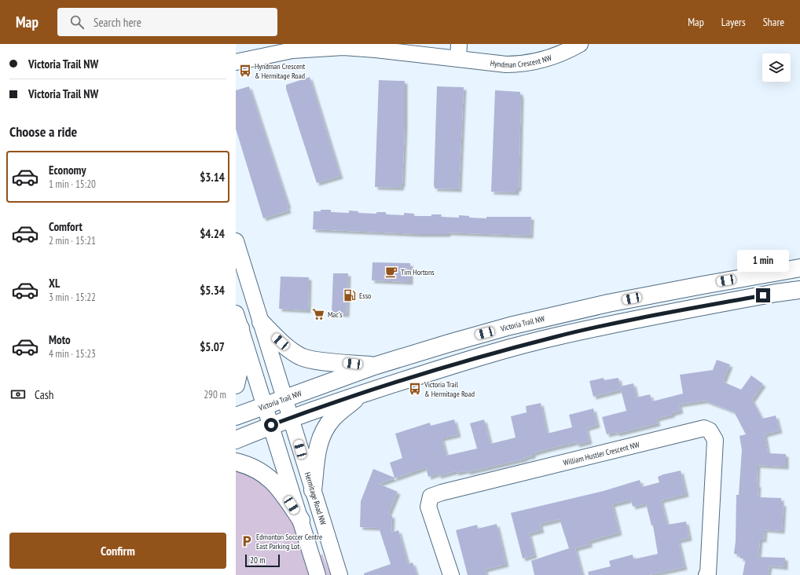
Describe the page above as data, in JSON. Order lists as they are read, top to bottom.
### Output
{
  "streets": {
    "main road": ["Victoria Trail NW"],
    "street": ["Hyndman Crescent NW", "William Hustler Crescent NW", "Hermitage Road NW"]
  },
  "crossings": [
    ["Victoria Trail NW", "Hermitage Road NW"]
  ],
  "places": {
    "bus stop": ["Hyndman Crescent & Hermitage Road", "Victoria Trail & Hermitage Road"],
    "cafe": ["Tim Hortons"],
    "fuel station": ["Esso"],
    "supermarket": ["Mac's"],
    "parking": ["Edmonton Soccer Centre East Parking Lot"]
  },
  "scale_bar": "20 m",
  "page": {
    "header": "Map",
    "search": "Search here",
    "nav": ["Map", "Layers", "Share"],
    "banner": ["Victoria Trail NW", "Victoria Trail NW"],
    "heading": "Choose a ride",
    "list": [
      {
        "name": "Economy",
        "note": "1 min · 15:20",
        "value": "$3.14"
      },
      {
        "name": "Comfort",
        "note": "2 min · 15:21",
        "value": "$4.24"
      },
      {
        "name": "XL",
        "note": "3 min · 15:22",
        "value": "$5.34"
      },
      {
        "name": "Moto",
        "note": "4 min · 15:23",
        "value": "$5.07"
      }
    ],
    "bubble": "1 min",
    "pay": ["Cash", "290 m"],
    "buttons": "Confirm",
    "scale": "20 m"
  }
}
